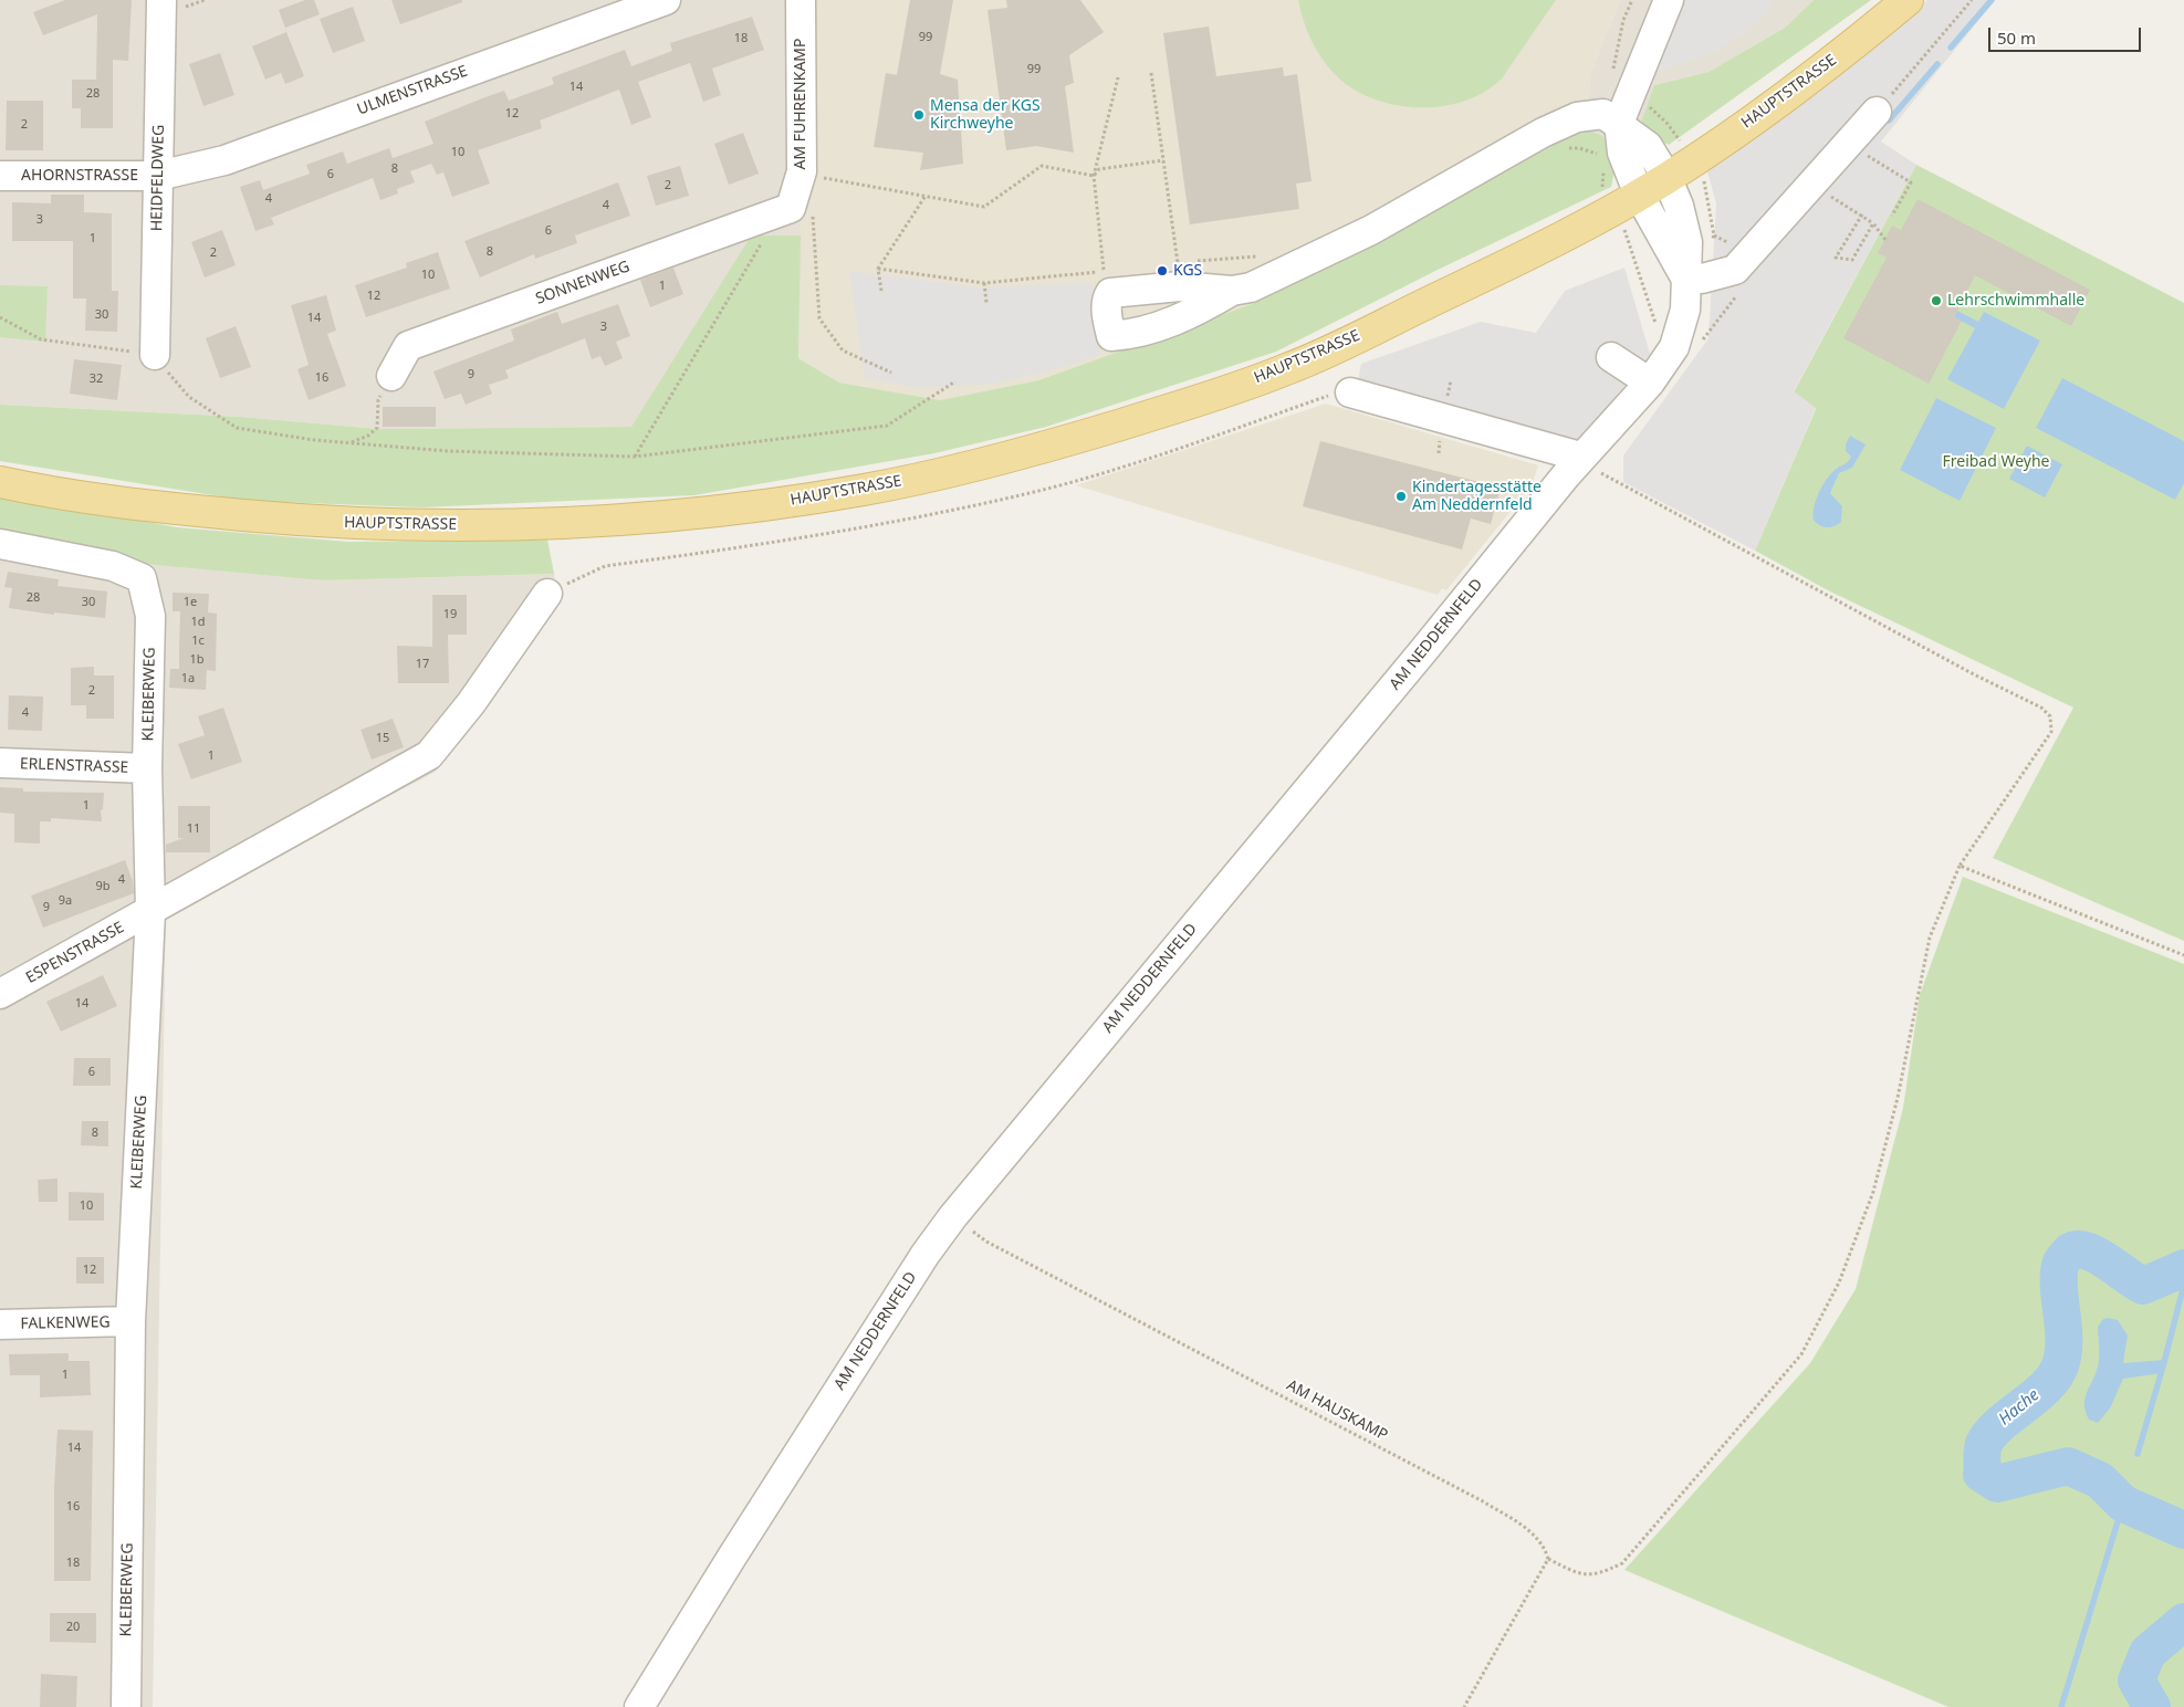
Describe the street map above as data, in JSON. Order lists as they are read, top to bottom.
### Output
{
  "streets": {
    "main road": ["HAUPTSTRASSE"],
    "street": [
      "ULMENSTRASSE",
      "AM FUHRENKAMP",
      "AHORNSTRASSE",
      "HEIDFELDWEG",
      "SONNENWEG",
      "AM NEDDERNFELD",
      "KLEIBERWEG",
      "ERLENSTRASSE",
      "ESPENSTRASSE",
      "FALKENWEG"
    ],
    "path": ["AM HAUSKAMP"]
  },
  "crossings": [
    ["ULMENSTRASSE", "AHORNSTRASSE"],
    ["ULMENSTRASSE", "HEIDFELDWEG"],
    ["HAUPTSTRASSE", "AM NEDDERNFELD"],
    ["AM FUHRENKAMP", "SONNENWEG"],
    ["AHORNSTRASSE", "HEIDFELDWEG"],
    ["AM NEDDERNFELD", "AM HAUSKAMP"],
    ["KLEIBERWEG", "ERLENSTRASSE"],
    ["KLEIBERWEG", "ESPENSTRASSE"],
    ["KLEIBERWEG", "FALKENWEG"]
  ],
  "water": ["Hache"],
  "parks": ["Freibad Weyhe"],
  "places": [
    "Mensa der KGS Kirchweyhe",
    "KGS",
    "Lehrschwimmhalle",
    "Kindertagesstätte Am Neddernfeld"
  ],
  "house_numbers": [
    "99",
    "18",
    "99",
    "14",
    "28",
    "12",
    "2",
    "10",
    "8",
    "6",
    "2",
    "4",
    "4",
    "3",
    "6",
    "1",
    "8",
    "2",
    "10",
    "1",
    "12",
    "30",
    "14",
    "3",
    "9",
    "16",
    "32",
    "28",
    "30",
    "1e",
    "19",
    "1d",
    "1c",
    "1b",
    "17",
    "1a",
    "2",
    "4",
    "15",
    "1",
    "1",
    "11",
    "4",
    "9b",
    "9a",
    "9",
    "14",
    "6",
    "8",
    "10",
    "12",
    "1",
    "14",
    "16",
    "18",
    "20"
  ],
  "scale_bar": "50 m"
}
